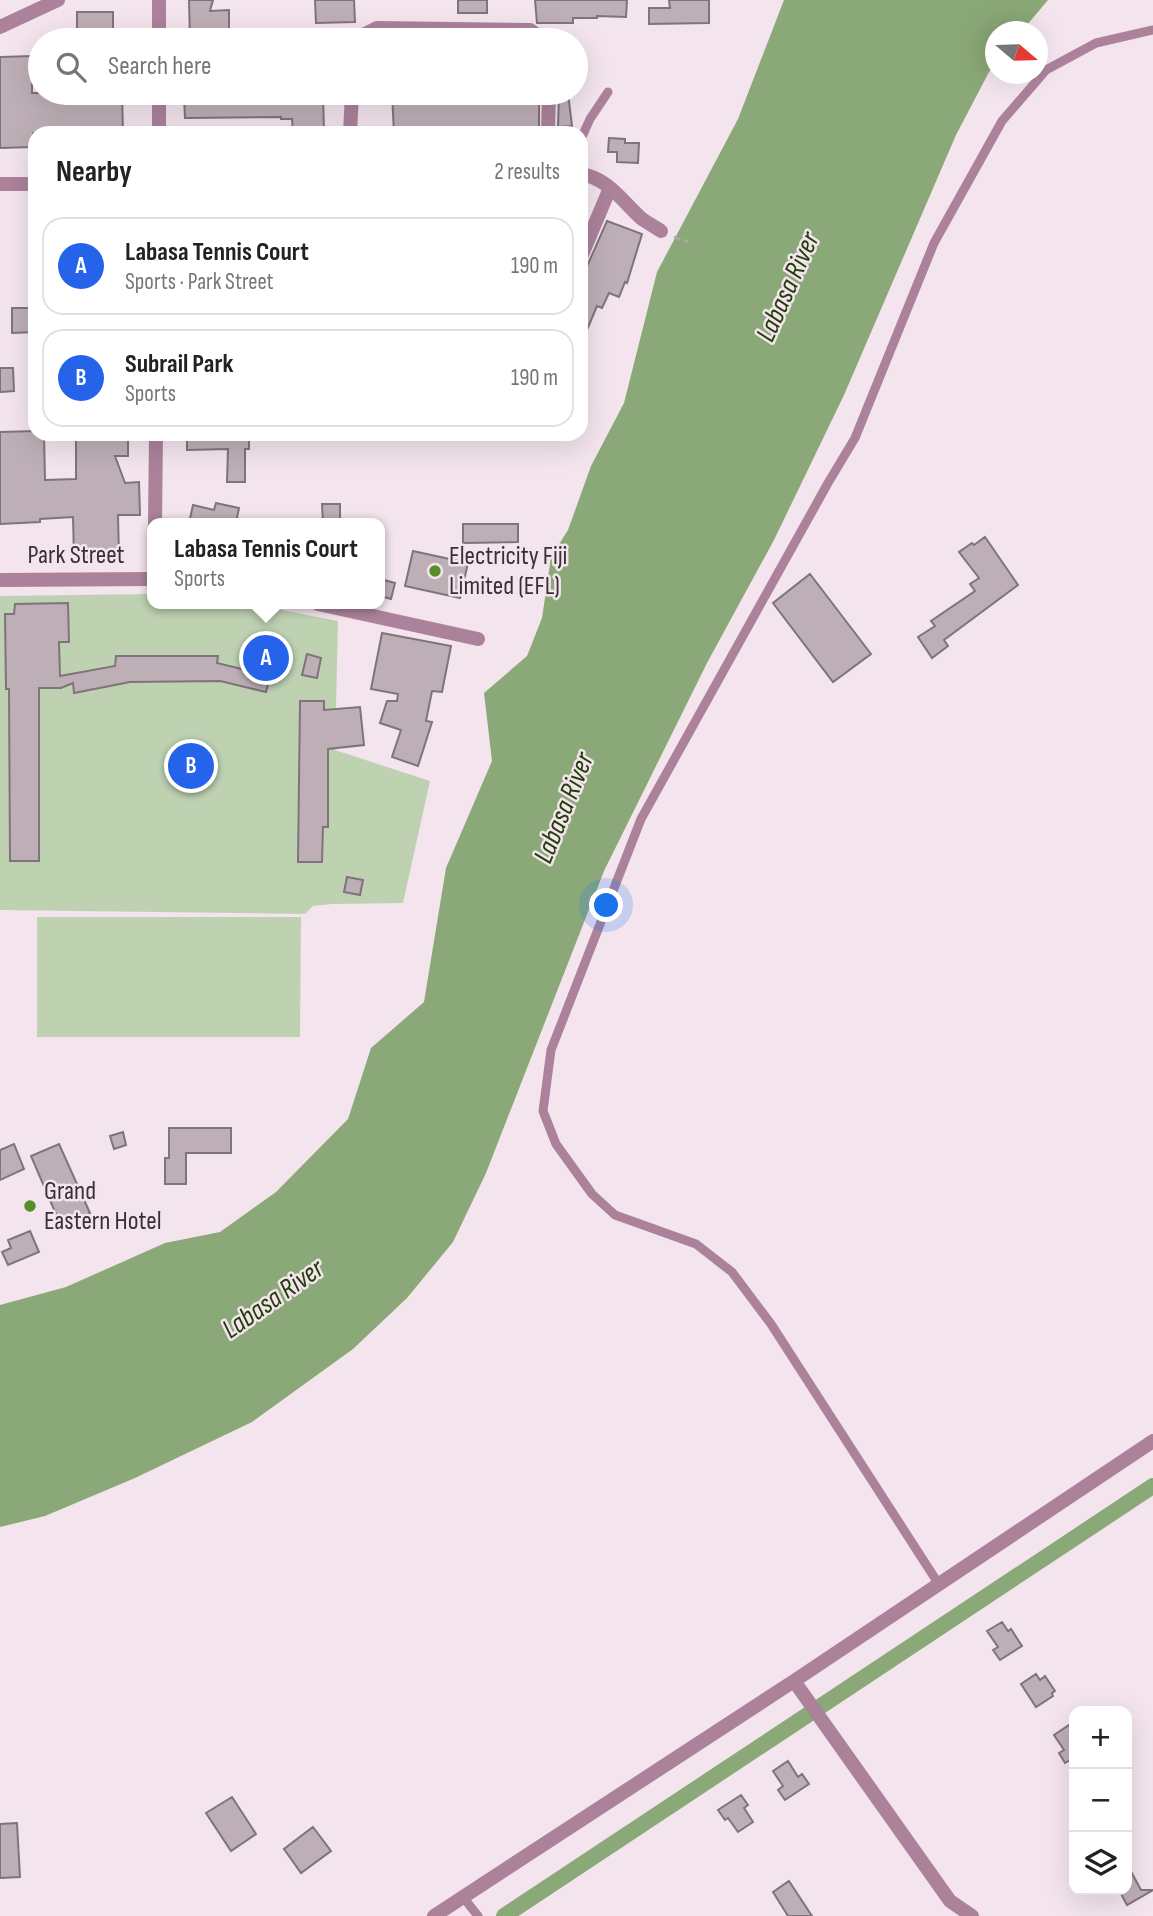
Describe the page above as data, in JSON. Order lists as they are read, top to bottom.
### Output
{
  "streets": {
    "street": ["Park Street"]
  },
  "water": ["Labasa River"],
  "places": ["Electricity Fiji Limited (EFL)", "Grand Eastern Hotel"],
  "north": "right",
  "page": {
    "search": "Search here",
    "heading": ["Nearby", "2 results"],
    "list": [
      {
        "mark": "A",
        "name": "Labasa Tennis Court",
        "note": "Sports · Park Street",
        "value": "190 m"
      },
      {
        "mark": "B",
        "name": "Subrail Park",
        "note": "Sports",
        "value": "190 m"
      }
    ],
    "popup": ["Labasa Tennis Court", "Sports"],
    "pins": ["A", "B"],
    "map_buttons": ["+", "−"]
  }
}
